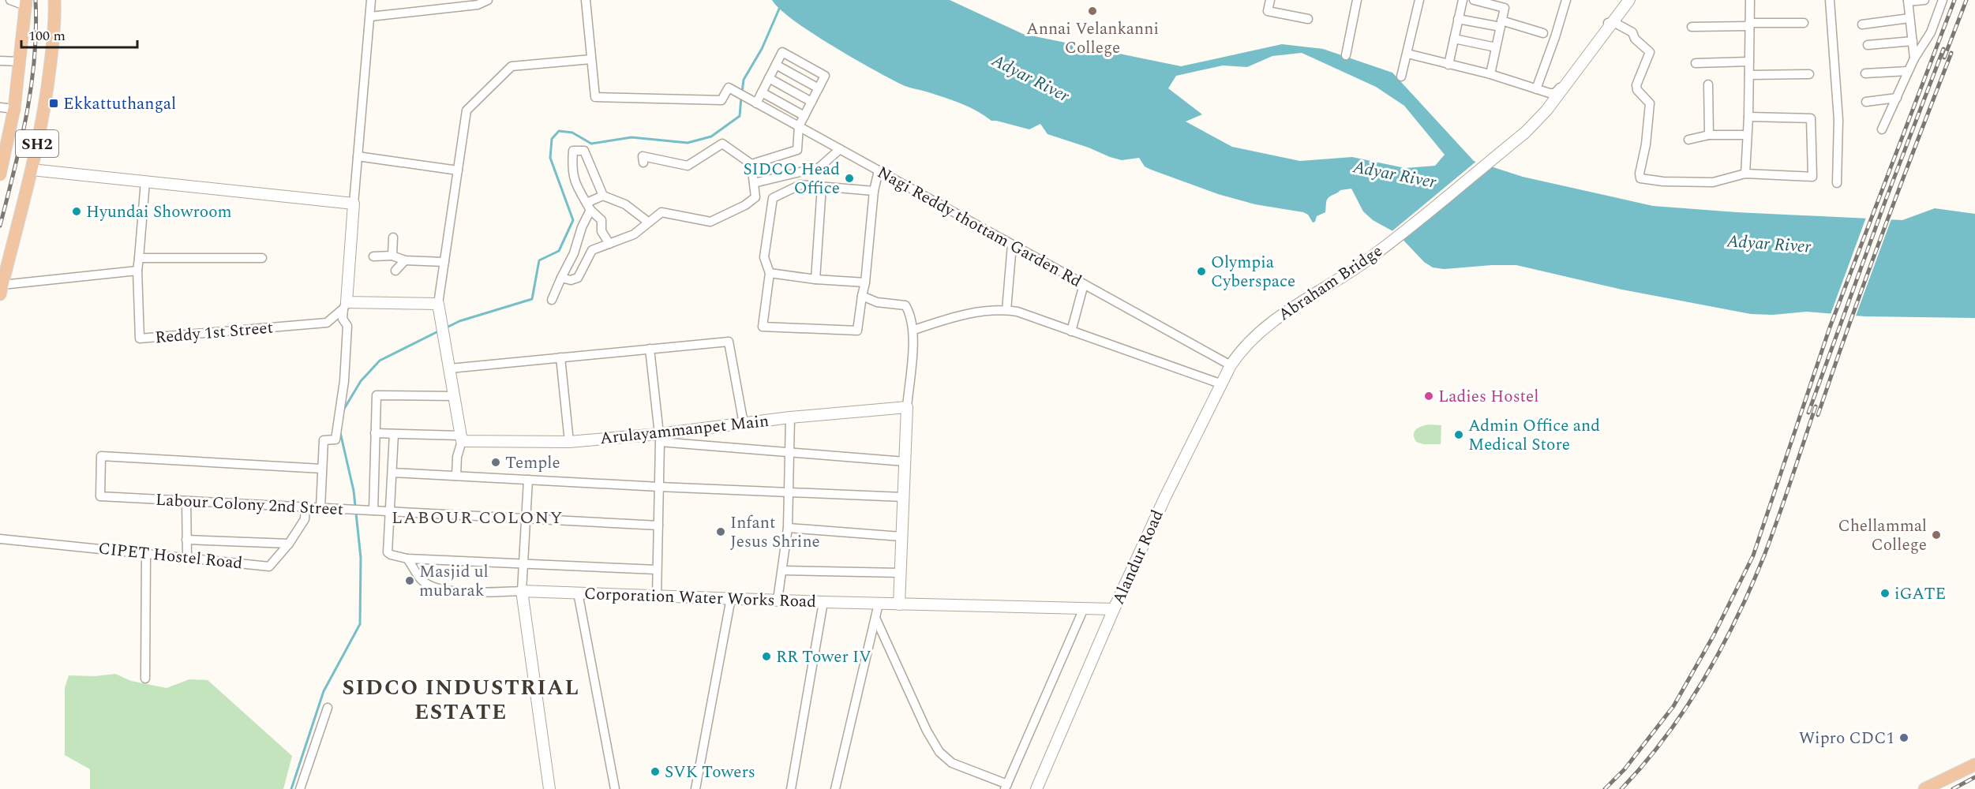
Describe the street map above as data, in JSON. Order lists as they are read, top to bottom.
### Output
{
  "streets": {
    "main road": ["SH2"],
    "street": [
      "Nagi Reddy thottam Garden Rd",
      "Abraham Bridge",
      "Reddy 1st Street",
      "Arulayammanpet Main",
      "Labour Colony 2nd Street",
      "CIPET Hostel Road",
      "Alandur Road",
      "Corporation Water Works Road"
    ]
  },
  "crossings": [
    ["Nagi Reddy thottam Garden Rd", "Alandur Road"],
    ["Abraham Bridge", "Alandur Road"],
    ["Labour Colony 2nd Street", "CIPET Hostel Road"],
    ["Alandur Road", "Corporation Water Works Road"]
  ],
  "districts": ["LABOUR COLONY", "SIDCO INDUSTRIAL ESTATE"],
  "water": ["Adyar River"],
  "places": {
    "other": [
      "Annai Velankanni College",
      "SIDCO Head Office",
      "Hyundai Showroom",
      "Olympia Cyberspace",
      "Ladies Hostel",
      "Admin Office and Medical Store",
      "Temple",
      "Infant Jesus Shrine",
      "Chellammal College",
      "Masjid ul mubarak",
      "iGATE",
      "RR Tower IV",
      "Wipro CDC1",
      "SVK Towers"
    ],
    "transit": ["Ekkattuthangal"]
  },
  "scale_bar": "100 m"
}
